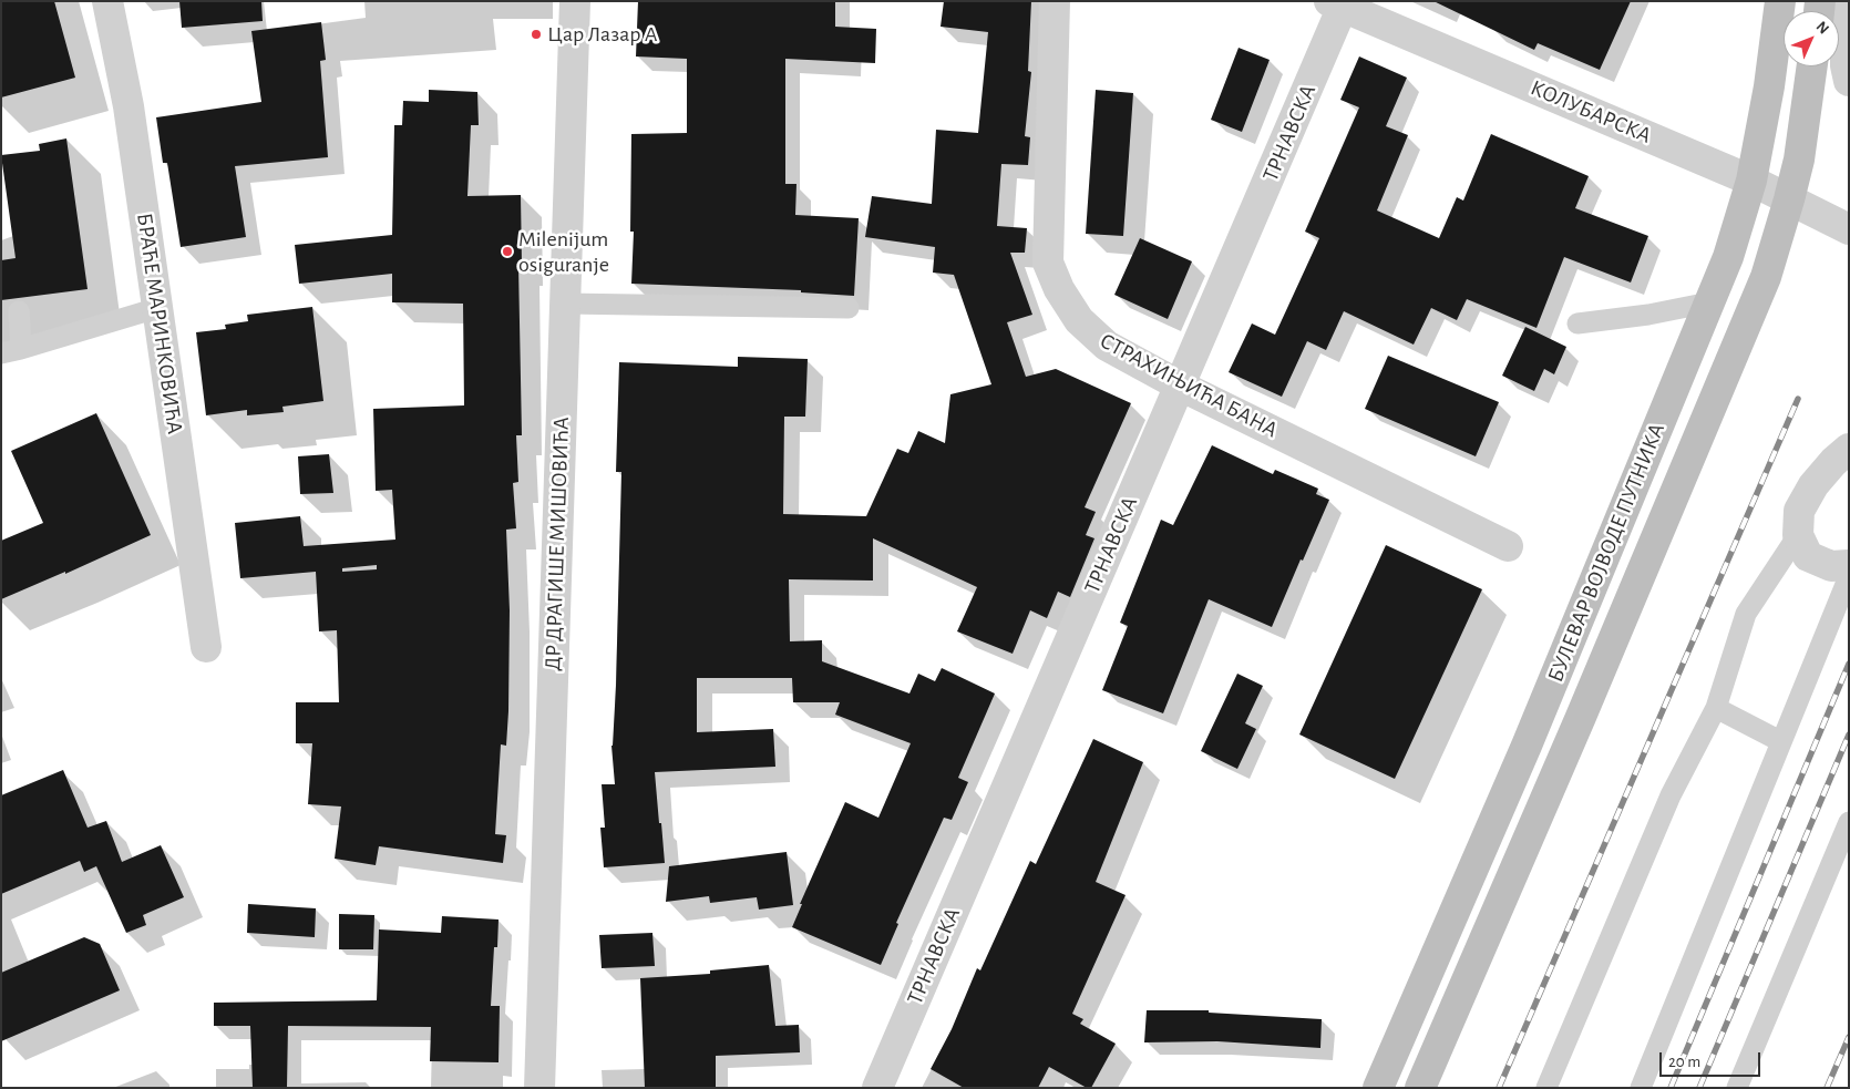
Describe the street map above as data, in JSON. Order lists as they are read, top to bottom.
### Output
{
  "streets": {
    "main road": ["БУЛЕВАР ВОЈВОДЕ ПУТНИКА"],
    "street": [
      "КОЛУБАРСКА",
      "ТРНАВСКА",
      "БРАЋЕ МАРИНКОВИЋА",
      "СТРАХИЊИЋА БАНА",
      "ДР ДРАГИШЕ МИШОВИЋА"
    ]
  },
  "crossings": [
    ["КОЛУБАРСКА", "ТРНАВСКА"],
    ["КОЛУБАРСКА", "БУЛЕВАР ВОЈВОДЕ ПУТНИКА"],
    ["ТРНАВСКА", "СТРАХИЊИЋА БАНА"]
  ],
  "places": ["Цар Лазар А", "Milenijum osiguranje"],
  "scale_bar": "20 m",
  "north": "top right"
}
